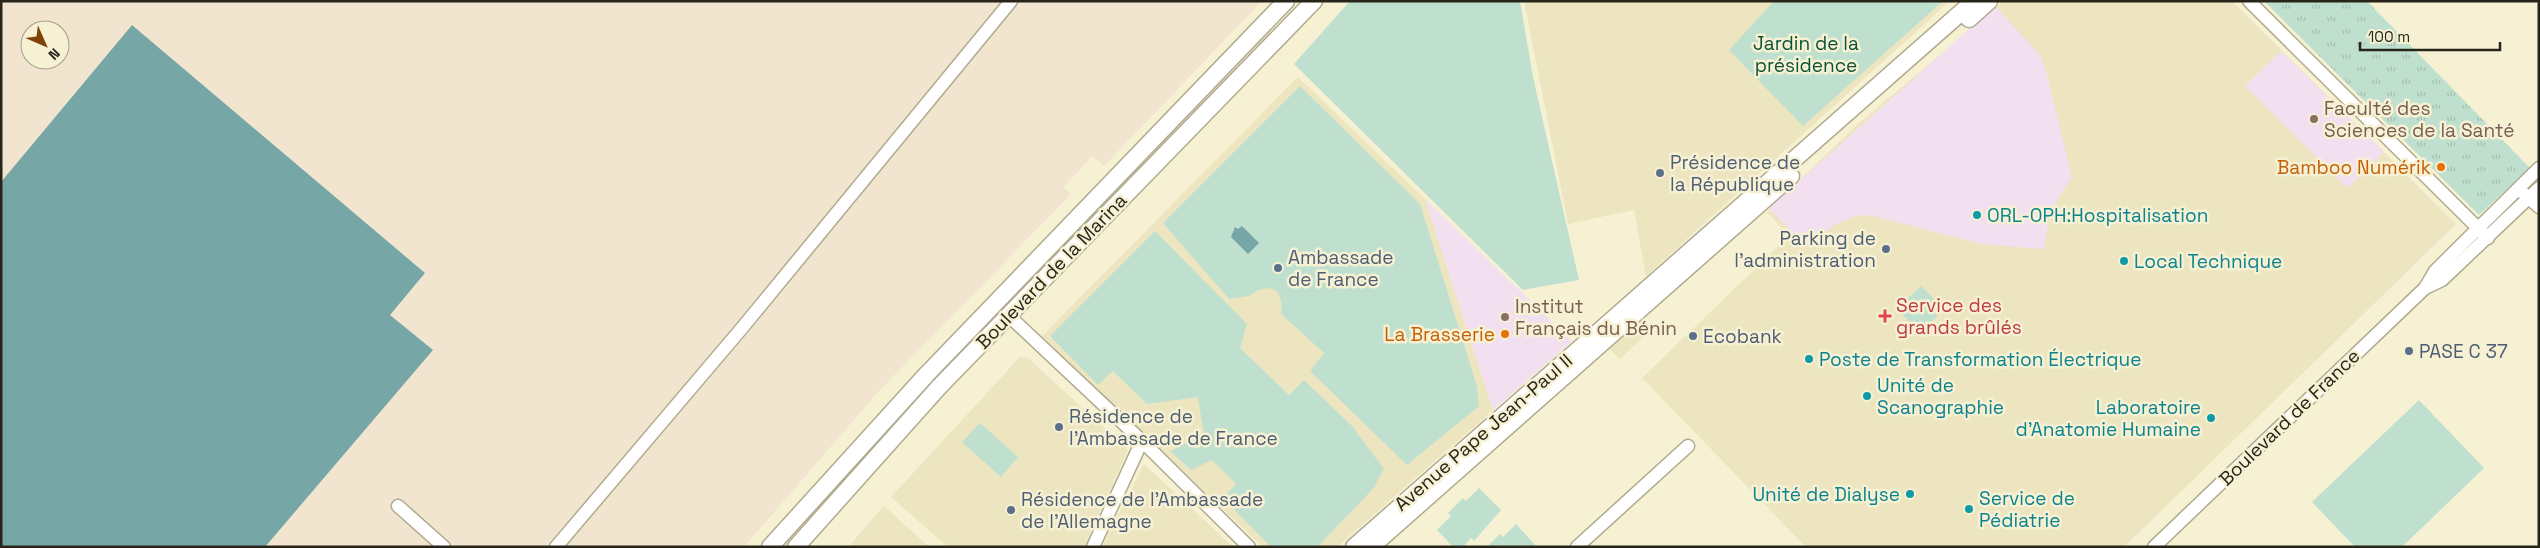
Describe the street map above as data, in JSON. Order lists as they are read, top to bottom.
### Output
{
  "streets": {
    "main road": ["Boulevard de la Marina", "Avenue Pape Jean-Paul II"],
    "street": ["Boulevard de France"]
  },
  "parks": ["Jardin de la présidence"],
  "places": {
    "other": [
      "Faculté des Sciences de la Santé",
      "Bamboo Numérik",
      "Présidence de la République",
      "ORL-OPH:Hospitalisation",
      "Parking de l'administration",
      "Local Technique",
      "Ambassade de France",
      "Institut Français du Bénin",
      "La Brasserie",
      "Ecobank",
      "PASE C 37",
      "Poste de Transformation Électrique",
      "Unité de Scanographie",
      "Laboratoire d'Anatomie Humaine",
      "Résidence de l'Ambassade de France",
      "Unité de Dialyse",
      "Service de Pédiatrie",
      "Résidence de l'Ambassade de l'Allemagne"
    ],
    "health": ["Service des grands brûlés"]
  },
  "scale_bar": "100 m",
  "north": "bottom right"
}
